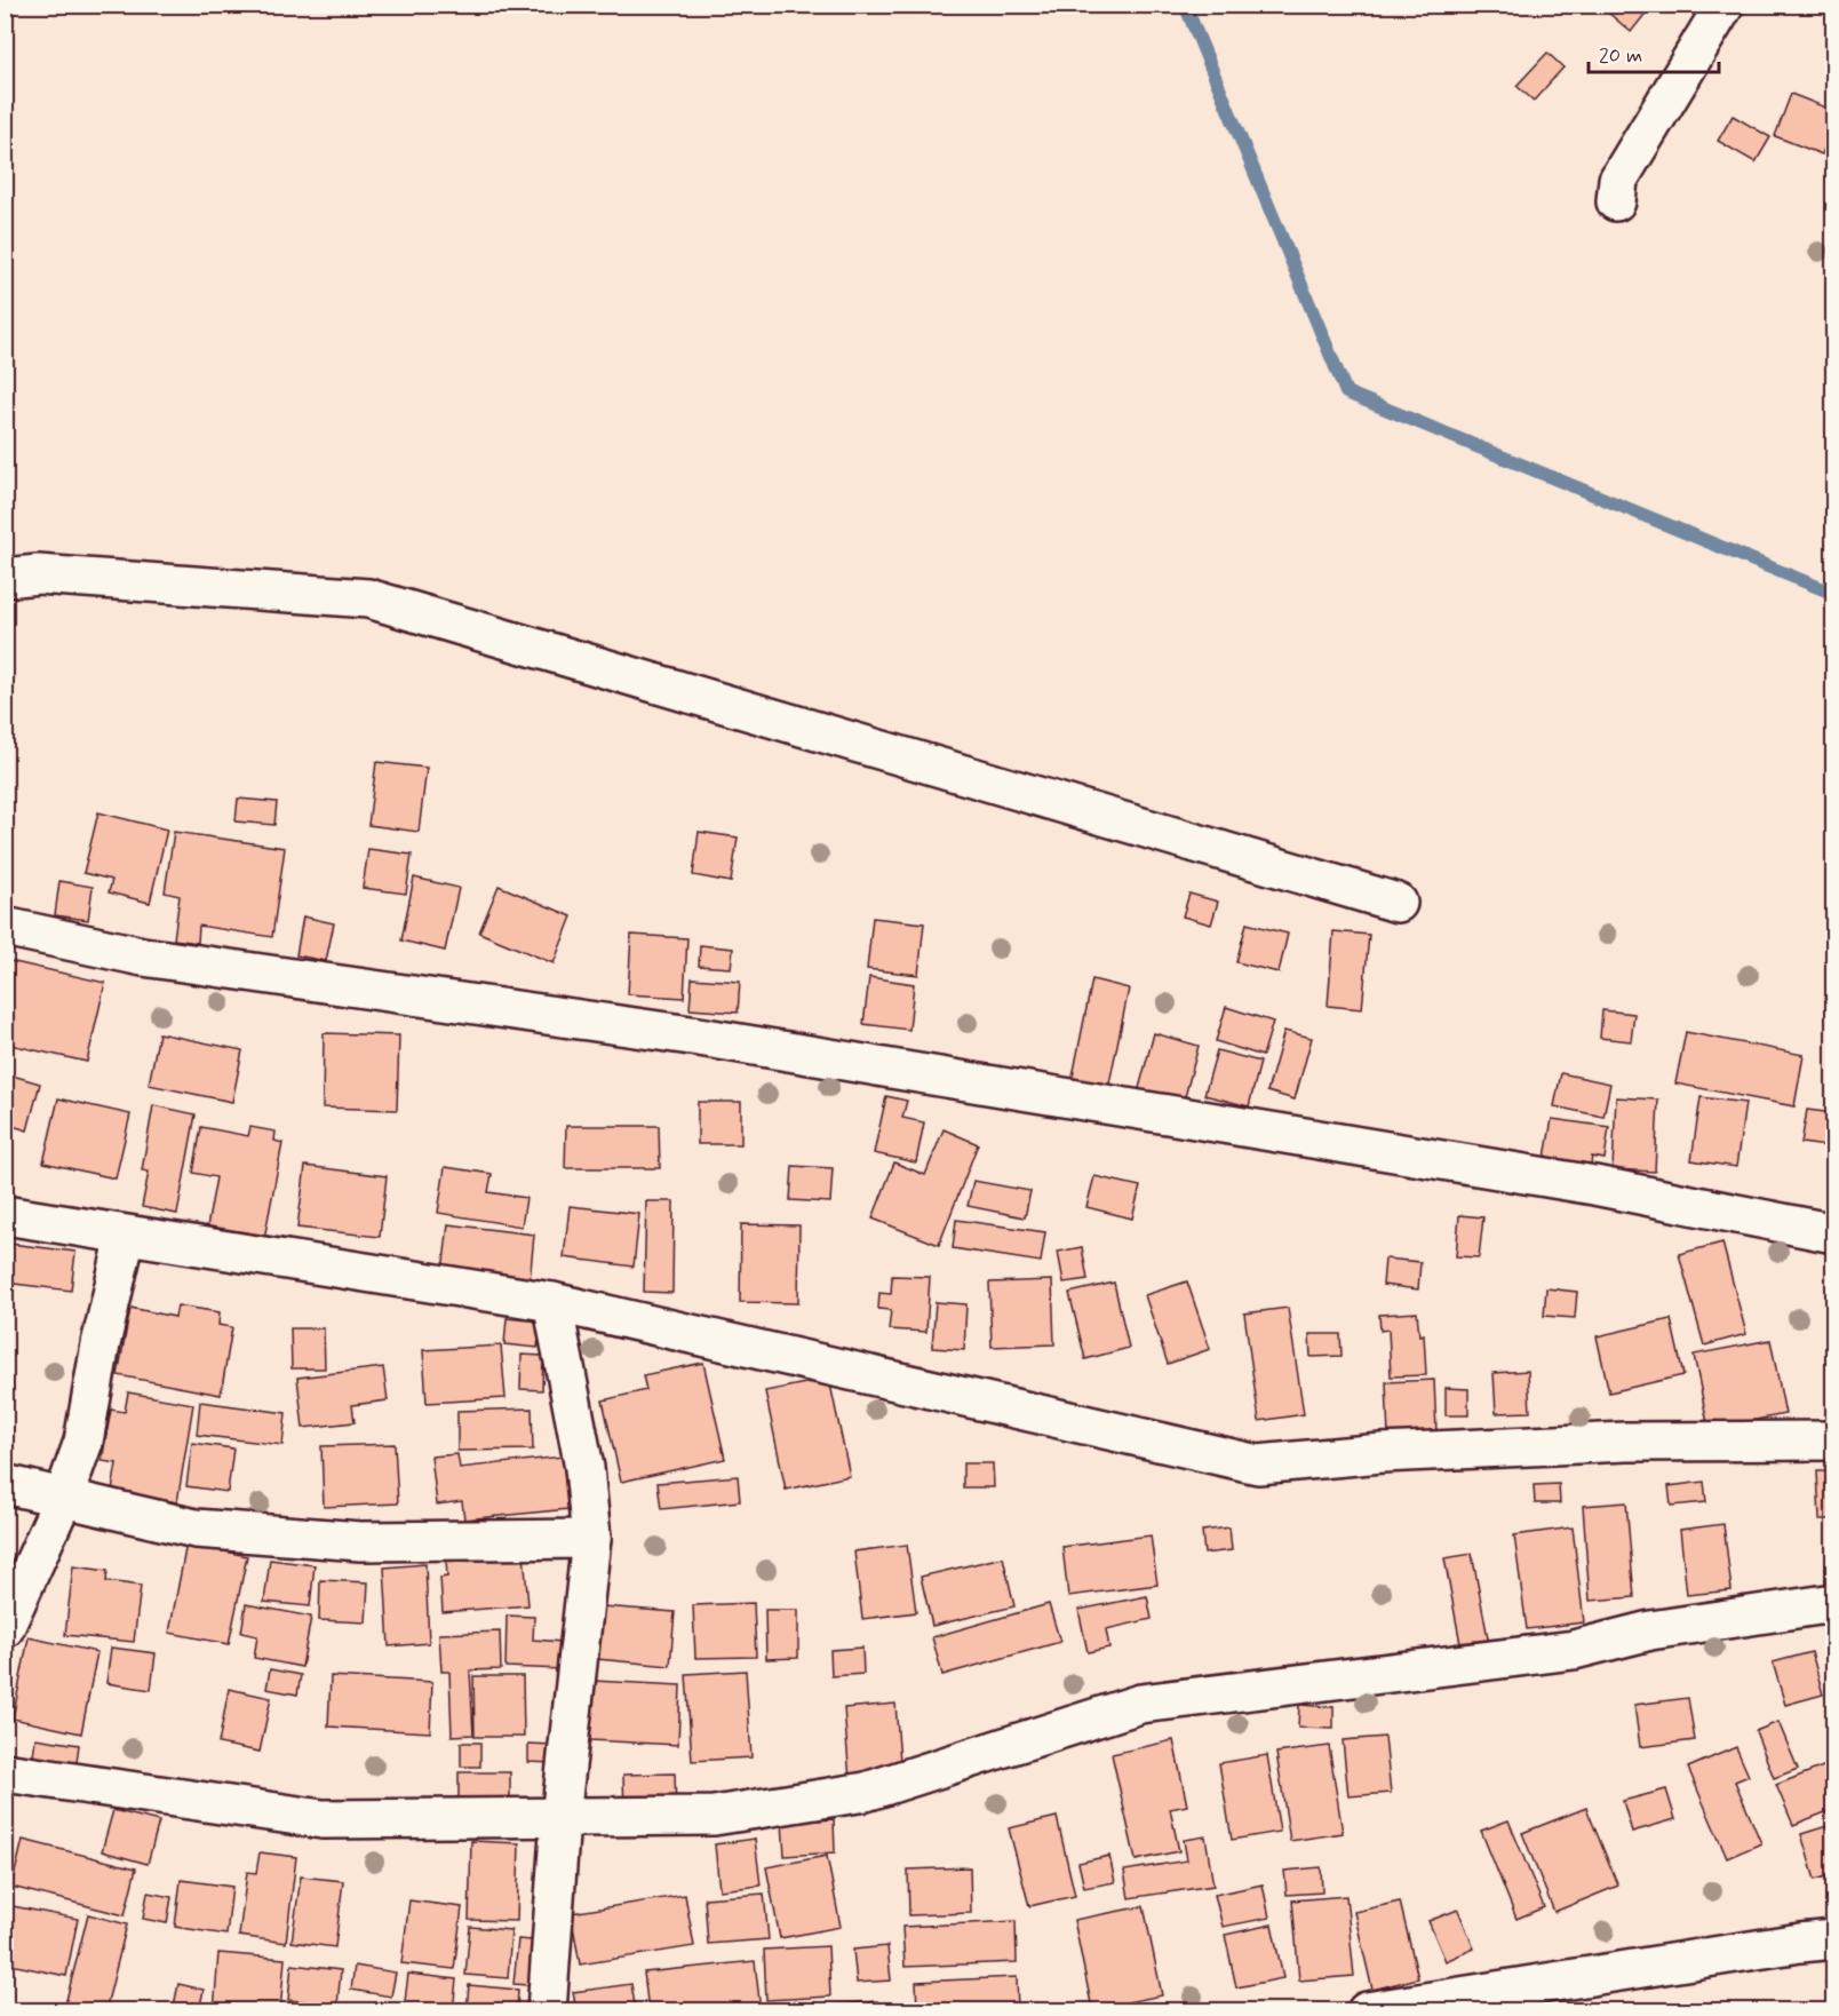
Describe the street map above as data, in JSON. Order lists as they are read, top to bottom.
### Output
{
  "scale_bar": "20 m"
}
